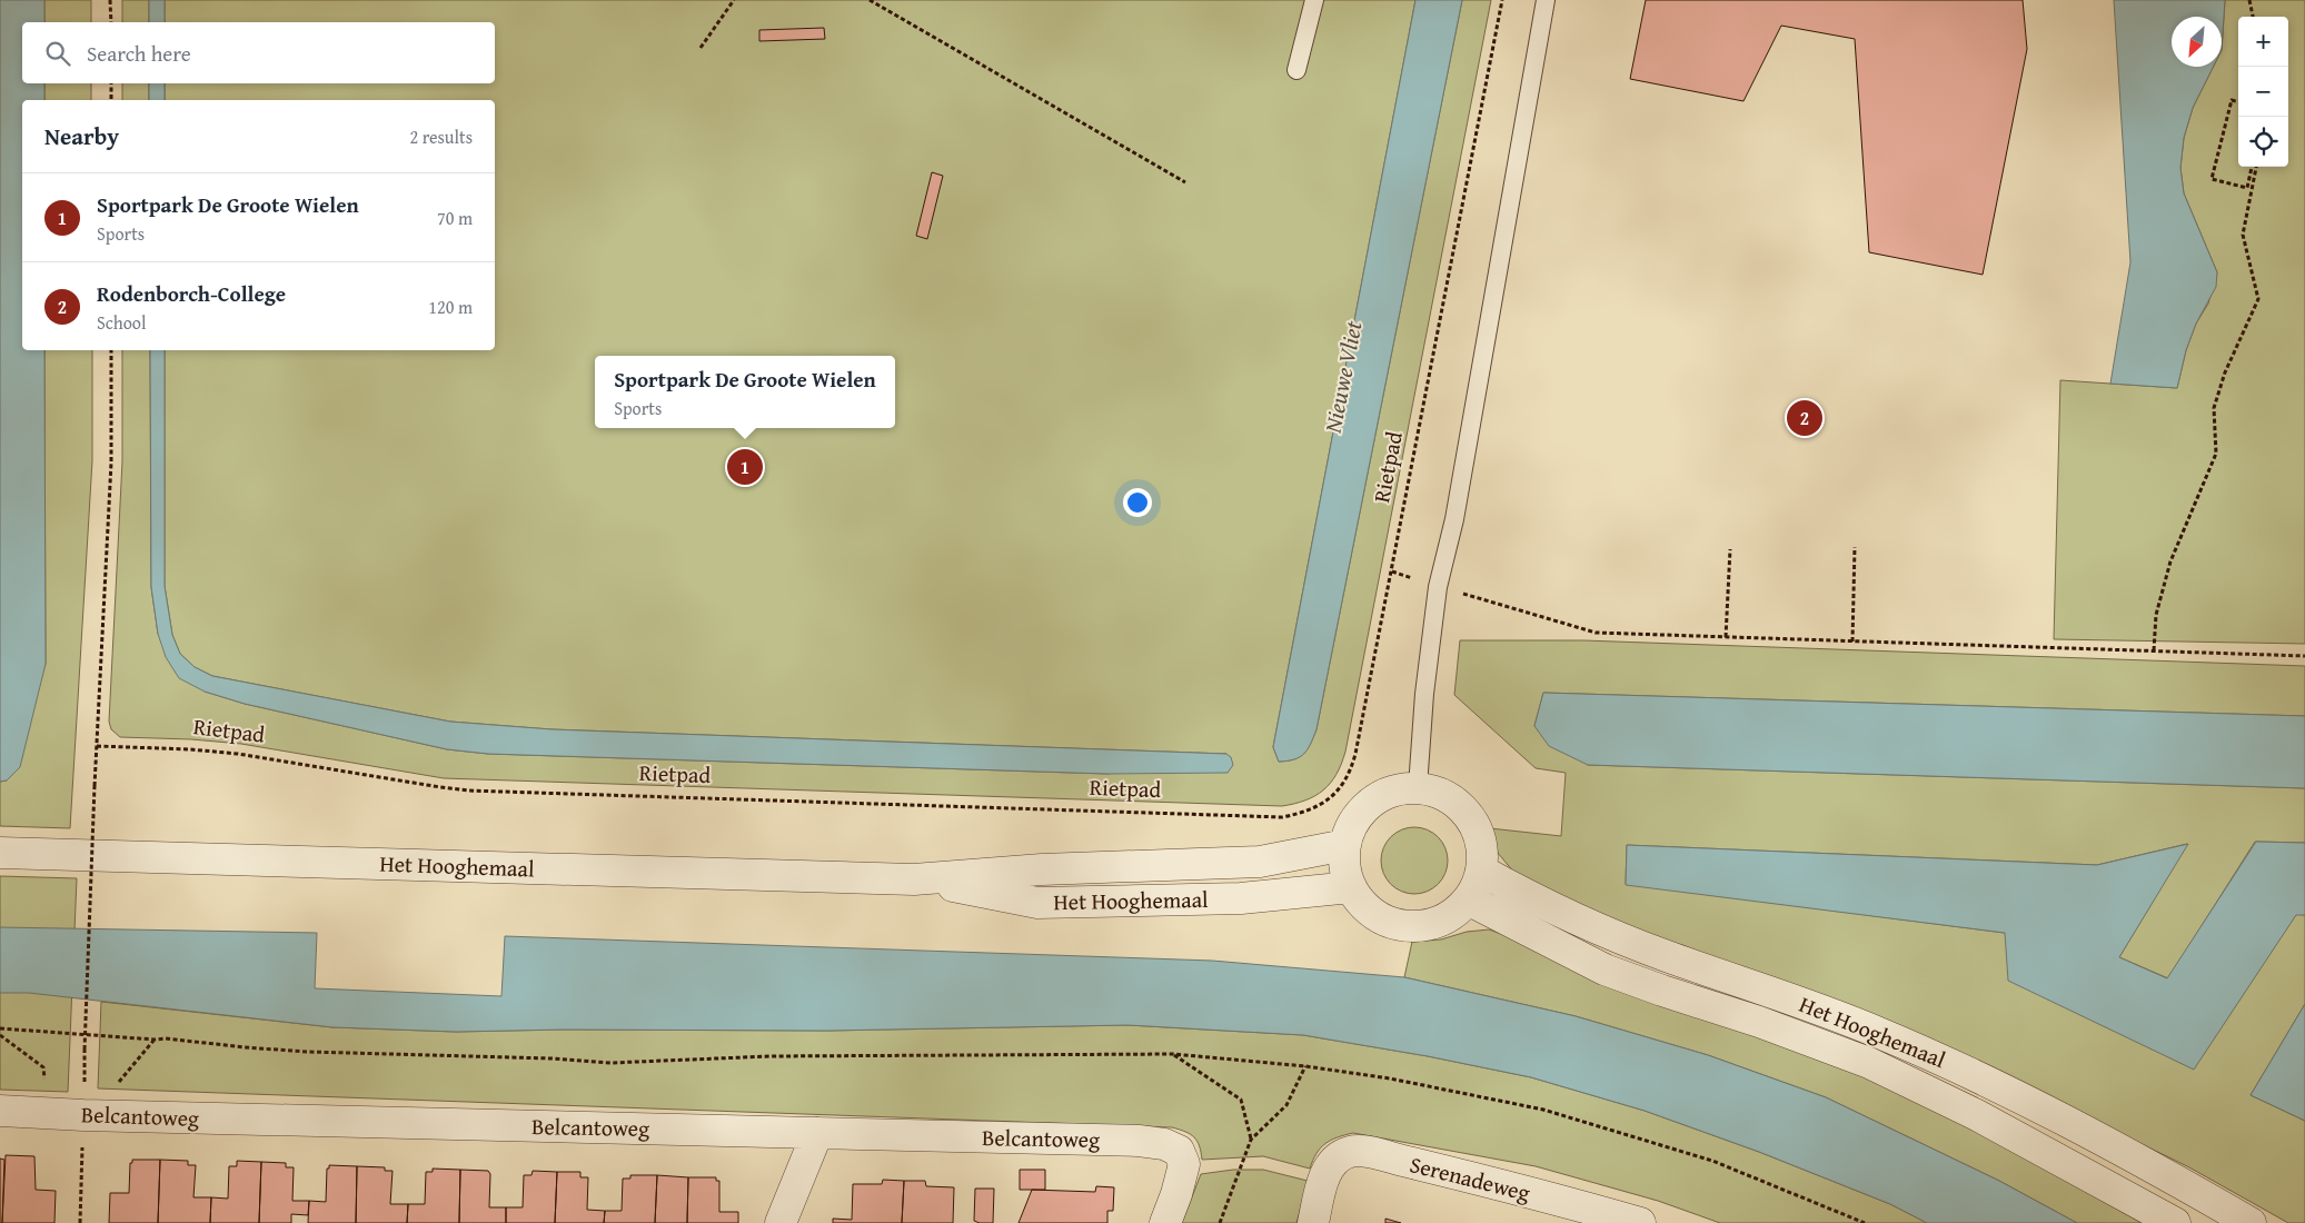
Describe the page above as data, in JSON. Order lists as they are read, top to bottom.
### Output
{
  "streets": {
    "street": ["Het Hooghemaal", "Belcantoweg", "Serenadeweg"],
    "path": ["Rietpad"]
  },
  "water": ["Nieuwe Vliet"],
  "north": "bottom left",
  "page": {
    "map_buttons": ["+", "−"],
    "search": "Search here",
    "heading": ["Nearby", "2 results"],
    "list": [
      {
        "mark": "1",
        "name": "Sportpark De Groote Wielen",
        "note": "Sports",
        "value": "70 m"
      },
      {
        "mark": "2",
        "name": "Rodenborch-College",
        "note": "School",
        "value": "120 m"
      }
    ],
    "popup": ["Sportpark De Groote Wielen", "Sports"],
    "pins": ["2", "1"]
  }
}
